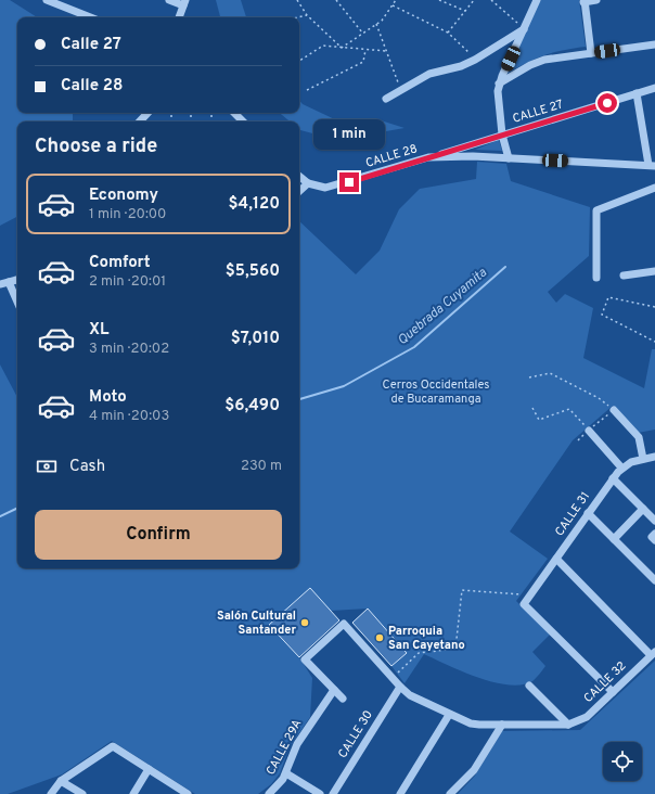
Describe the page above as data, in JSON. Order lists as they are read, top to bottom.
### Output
{
  "streets": {
    "street": [
      "CALLE 27",
      "CALLE 28",
      "CALLE 31",
      "CALLE 32",
      "CALLE 30",
      "CALLE 29A"
    ]
  },
  "crossings": [
    ["CALLE 27", "CALLE 28"],
    ["CALLE 31", "CALLE 32"]
  ],
  "water": ["Quebrada Cuyamita"],
  "parks": ["Cerros Occidentales de Bucaramanga"],
  "places": ["Salón Cultural Santander", "Parroquia San Cayetano"],
  "page": {
    "banner": ["Calle 27", "Calle 28"],
    "bubble": "1 min",
    "heading": "Choose a ride",
    "list": [
      {
        "name": "Economy",
        "note": "1 min · 20:00",
        "value": "$4,120"
      },
      {
        "name": "Comfort",
        "note": "2 min · 20:01",
        "value": "$5,560"
      },
      {
        "name": "XL",
        "note": "3 min · 20:02",
        "value": "$7,010"
      },
      {
        "name": "Moto",
        "note": "4 min · 20:03",
        "value": "$6,490"
      }
    ],
    "pay": ["Cash", "230 m"],
    "buttons": "Confirm"
  }
}
